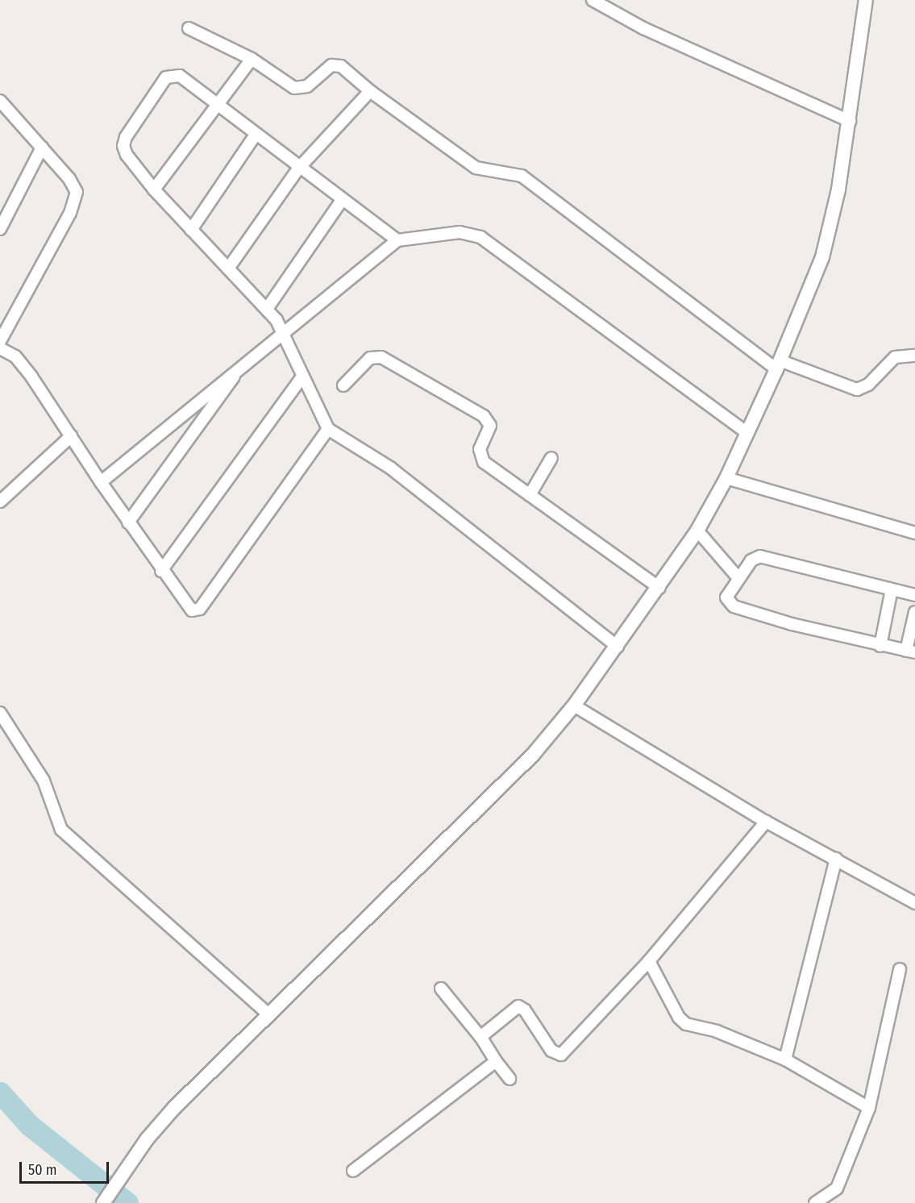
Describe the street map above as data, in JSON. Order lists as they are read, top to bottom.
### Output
{
  "scale_bar": "50 m"
}
